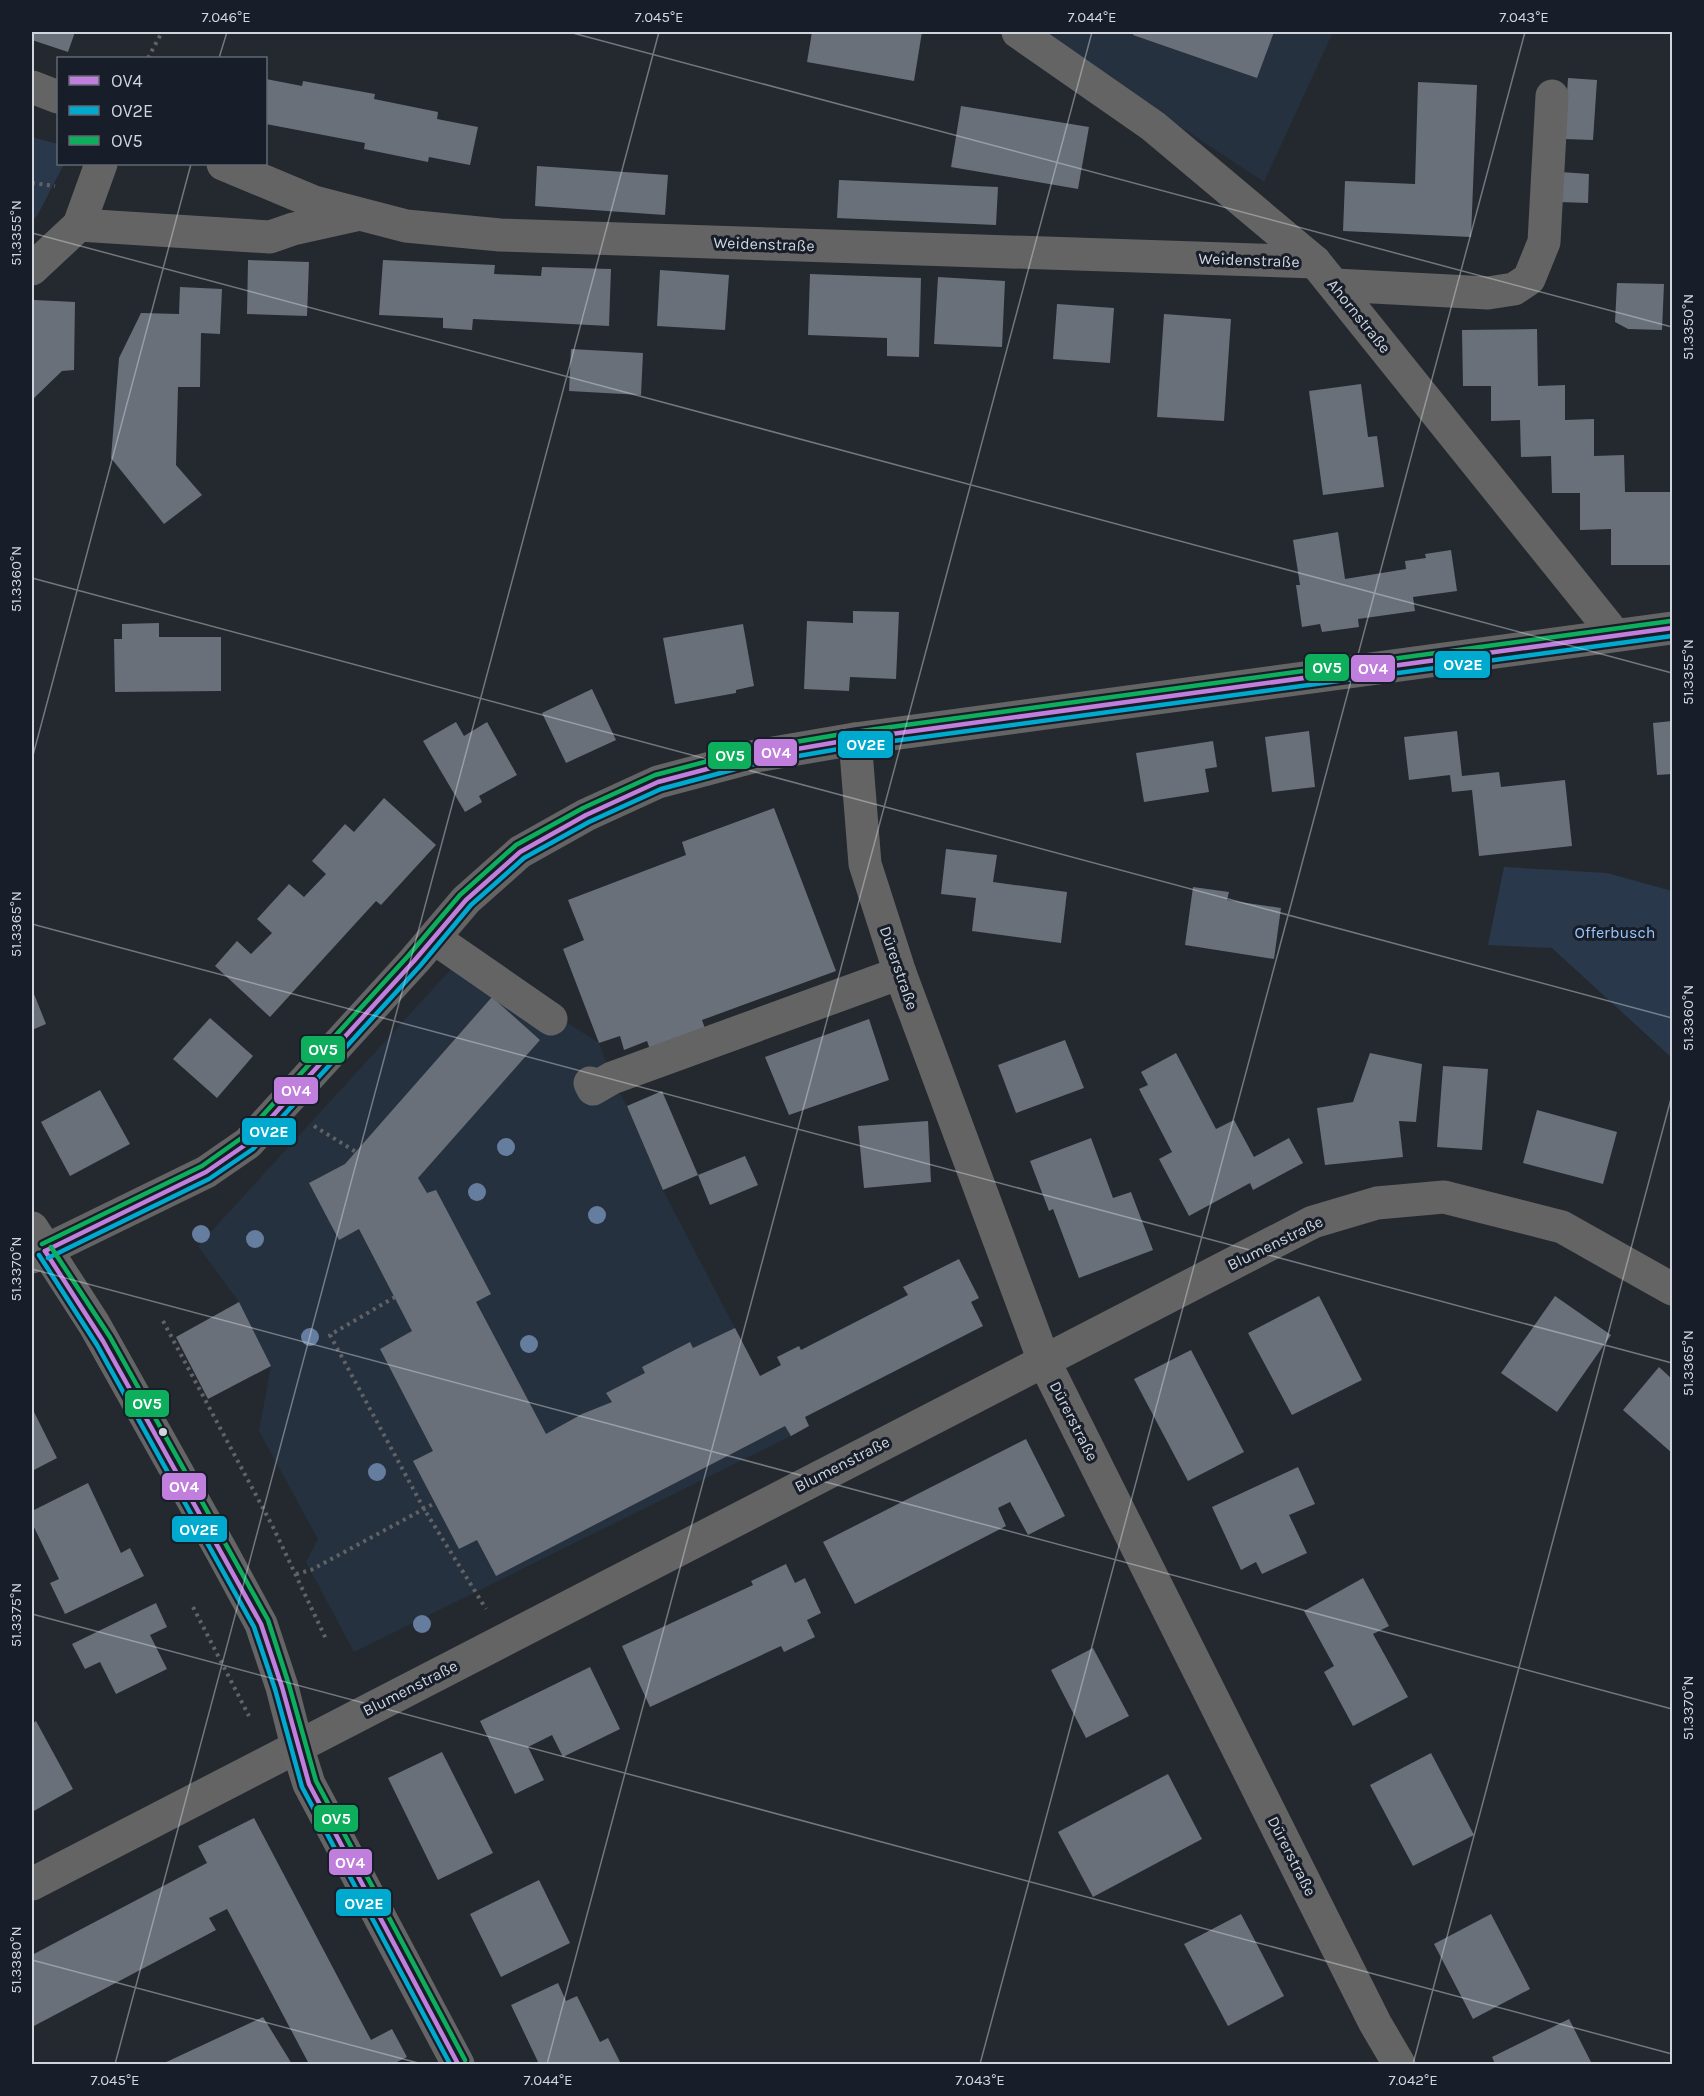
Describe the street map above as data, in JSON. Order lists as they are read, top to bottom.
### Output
{
  "streets": {
    "street": [
      "Weidenstraße",
      "Ahornstraße",
      "Dürerstraße",
      "Blumenstraße"
    ]
  },
  "crossings": [
    ["Weidenstraße", "Ahornstraße"],
    ["Dürerstraße", "Blumenstraße"]
  ],
  "parks": ["Offerbusch"],
  "lines": ["transit line OV5", "transit line OV4", "transit line OV2E"],
  "legend": ["OV4", "OV2E", "OV5"],
  "coordinates": [
    "7.046°E",
    "7.045°E",
    "7.044°E",
    "7.043°E",
    "51.3355°N",
    "51.3350°N",
    "51.3360°N",
    "51.3365°N",
    "51.3370°N",
    "51.3375°N",
    "51.3380°N",
    "7.042°E"
  ]
}
